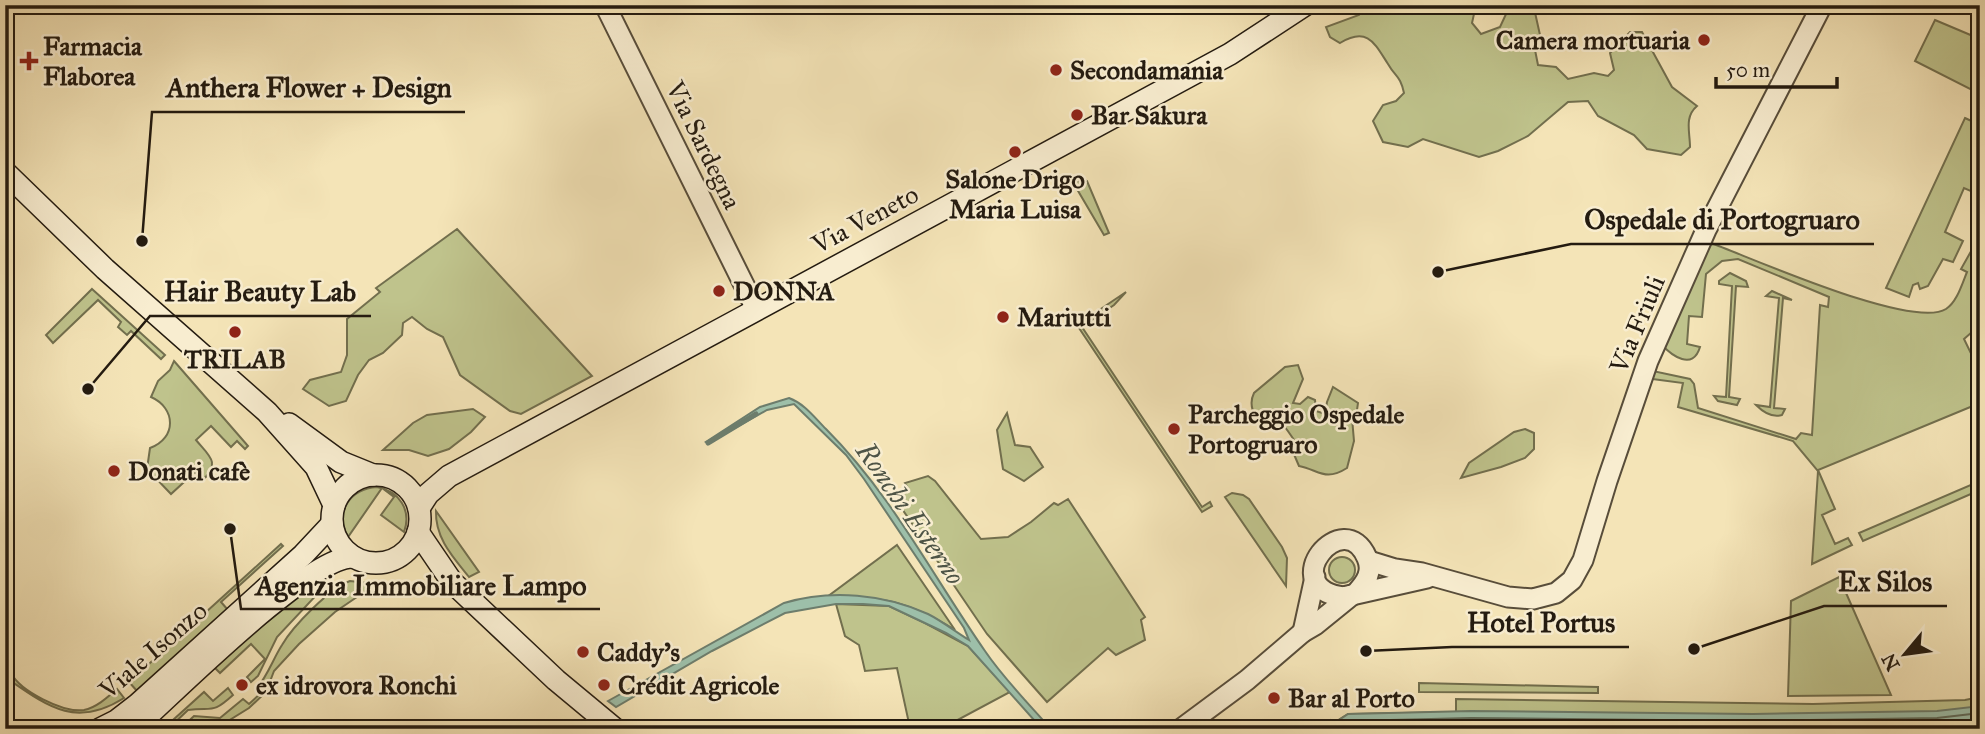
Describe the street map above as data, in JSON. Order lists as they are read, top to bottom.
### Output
{
  "streets": {
    "main road": ["Via Veneto", "Viale Isonzo"],
    "street": ["Via Sardegna", "Via Friuli"]
  },
  "crossings": [
    ["Via Sardegna", "Via Veneto"],
    ["Via Veneto", "Viale Isonzo"]
  ],
  "water": ["Ronchi Esterno"],
  "places": {
    "other": [
      "Camera mortuaria",
      "Secondamania",
      "Bar Sakura",
      "Salone Drigo Maria Luisa",
      "Anthera Flower + Design",
      "Ospedale di Portogruaro",
      "DONNA",
      "Mariutti",
      "TRILAB",
      "Hair Beauty Lab",
      "Parcheggio Ospedale Portogruaro",
      "Donati cafè",
      "Agenzia Immobiliare Lampo",
      "Ex Silos",
      "Hotel Portus",
      "Caddy's",
      "ex idrovora Ronchi",
      "Crédit Agricole",
      "Bar al Porto"
    ],
    "health": ["Farmacia Flaborea"]
  },
  "scale_bar": "50 m",
  "north": "bottom left"
}
